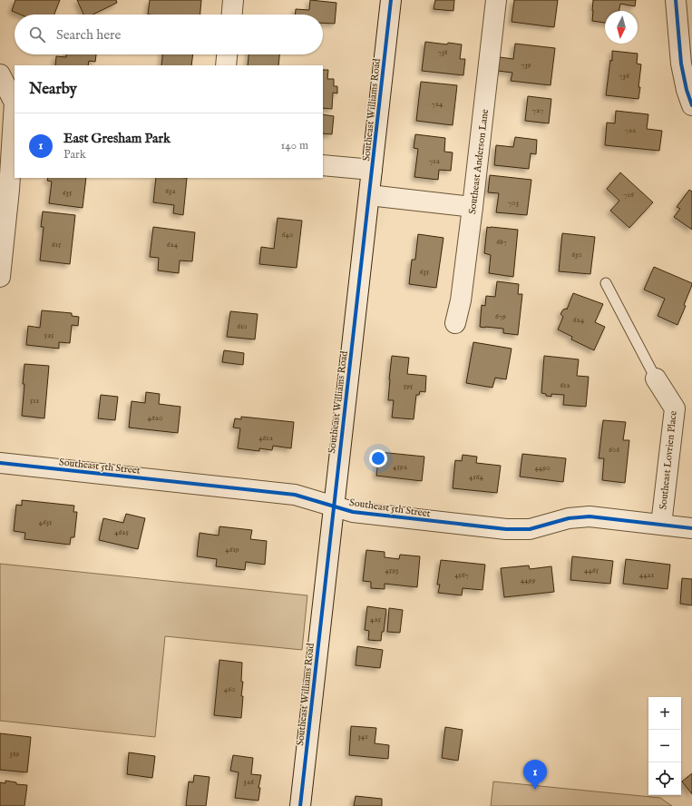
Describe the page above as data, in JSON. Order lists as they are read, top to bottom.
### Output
{
  "streets": {
    "street": [
      "Southeast Williams Road",
      "Southeast Anderson Lane",
      "Southeast Lovrien Place",
      "Southeast 5th Street"
    ]
  },
  "crossings": [
    ["Southeast Williams Road", "Southeast 5th Street"],
    ["Southeast Lovrien Place", "Southeast 5th Street"]
  ],
  "house_numbers": [
    "738",
    "739",
    "736",
    "724",
    "727",
    "722",
    "712",
    "632",
    "635",
    "716",
    "703",
    "640",
    "687",
    "615",
    "624",
    "630",
    "635",
    "679",
    "624",
    "610",
    "525",
    "612",
    "595",
    "511",
    "4620",
    "4612",
    "606",
    "4592",
    "4490",
    "4564",
    "4631",
    "4625",
    "4619",
    "4593",
    "4465",
    "4567",
    "4421",
    "4499",
    "425",
    "460",
    "341",
    "389",
    "326"
  ],
  "north": "bottom",
  "page": {
    "search": "Search here",
    "heading": "Nearby",
    "list": [
      {
        "mark": "1",
        "name": "East Gresham Park",
        "note": "Park",
        "value": "140 m"
      }
    ],
    "map_buttons": ["+", "−"],
    "pins": "1"
  }
}
